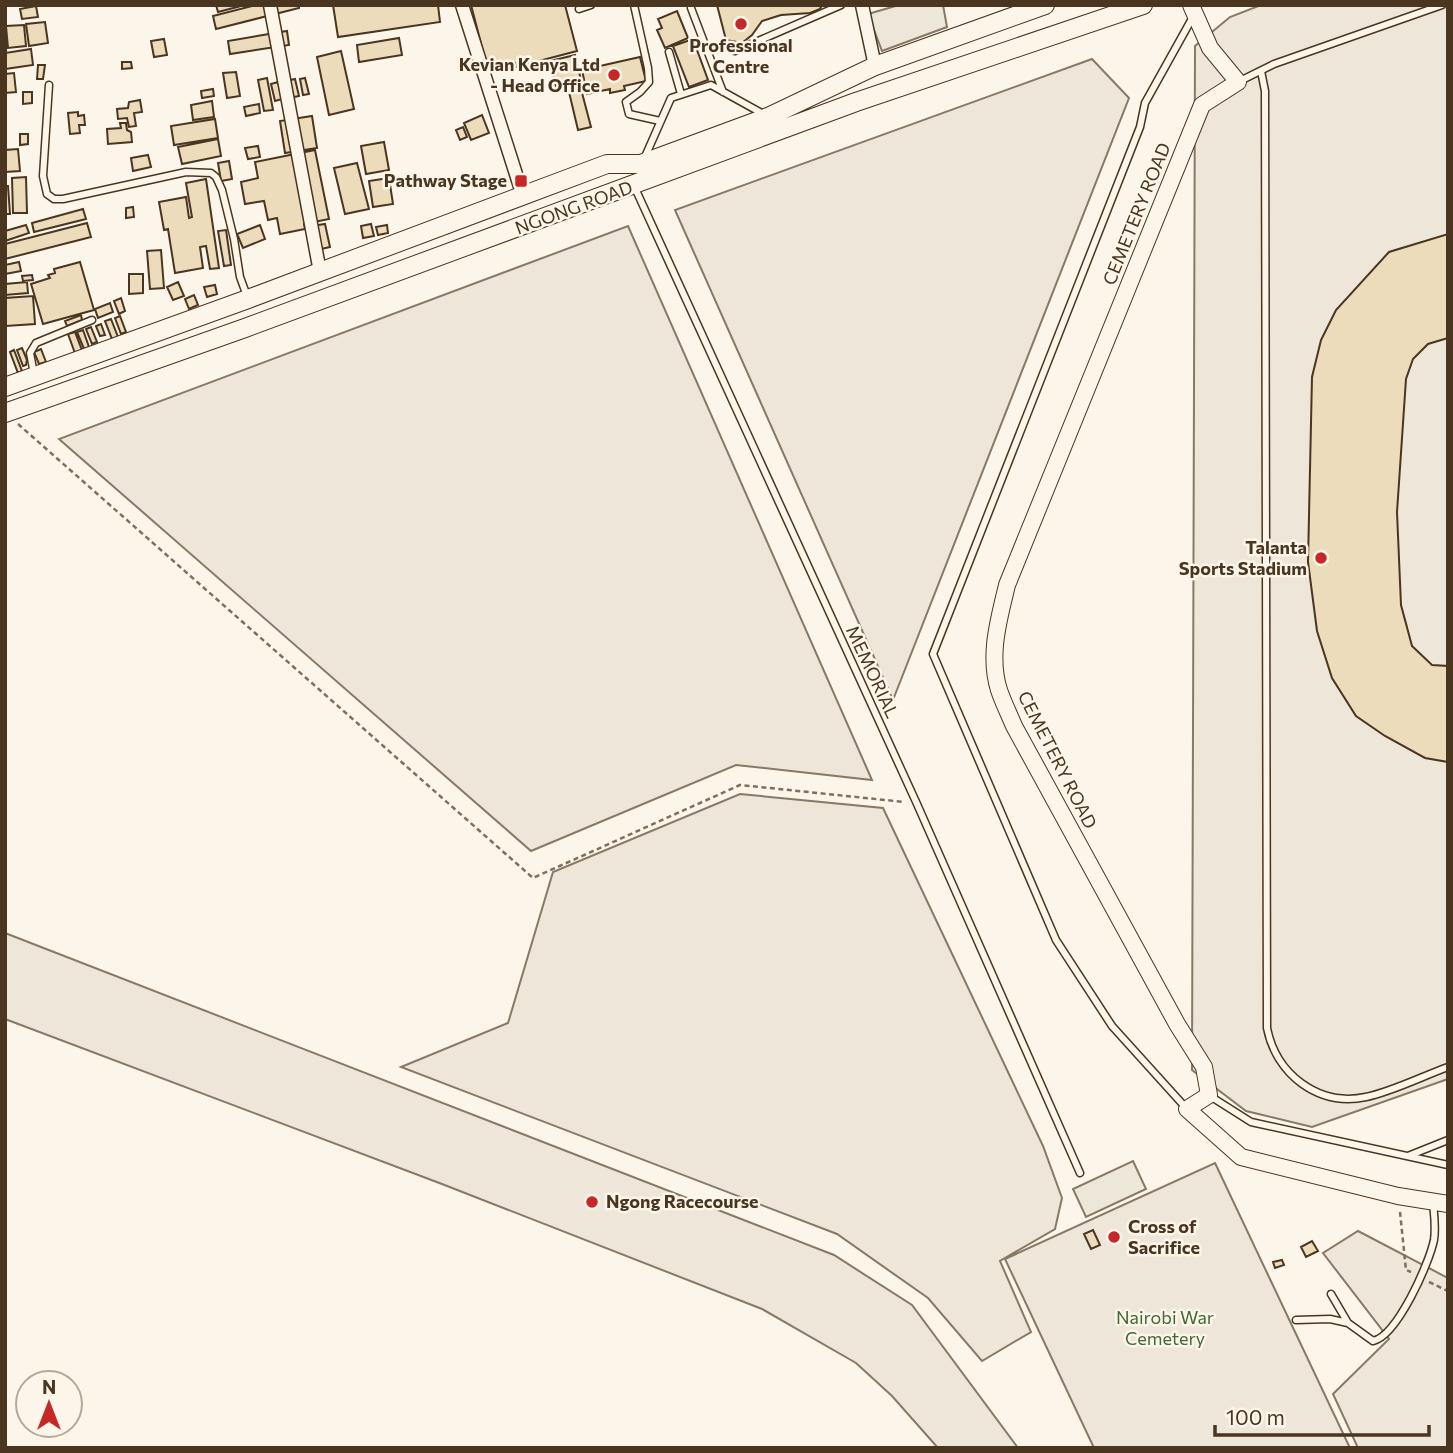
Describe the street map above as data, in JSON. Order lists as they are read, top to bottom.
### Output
{
  "streets": {
    "main road": ["NGONG ROAD"],
    "street": ["CEMETERY ROAD"],
    "lane": ["MEMORIAL"]
  },
  "crossings": [
    ["NGONG ROAD", "MEMORIAL"]
  ],
  "parks": ["Nairobi War Cemetery"],
  "places": {
    "other": [
      "Professional Centre",
      "Kevian Kenya Ltd - Head Office",
      "Talanta Sports Stadium",
      "Ngong Racecourse",
      "Cross of Sacrifice"
    ],
    "transit": ["Pathway Stage"]
  },
  "scale_bar": "100 m",
  "north": "top"
}
